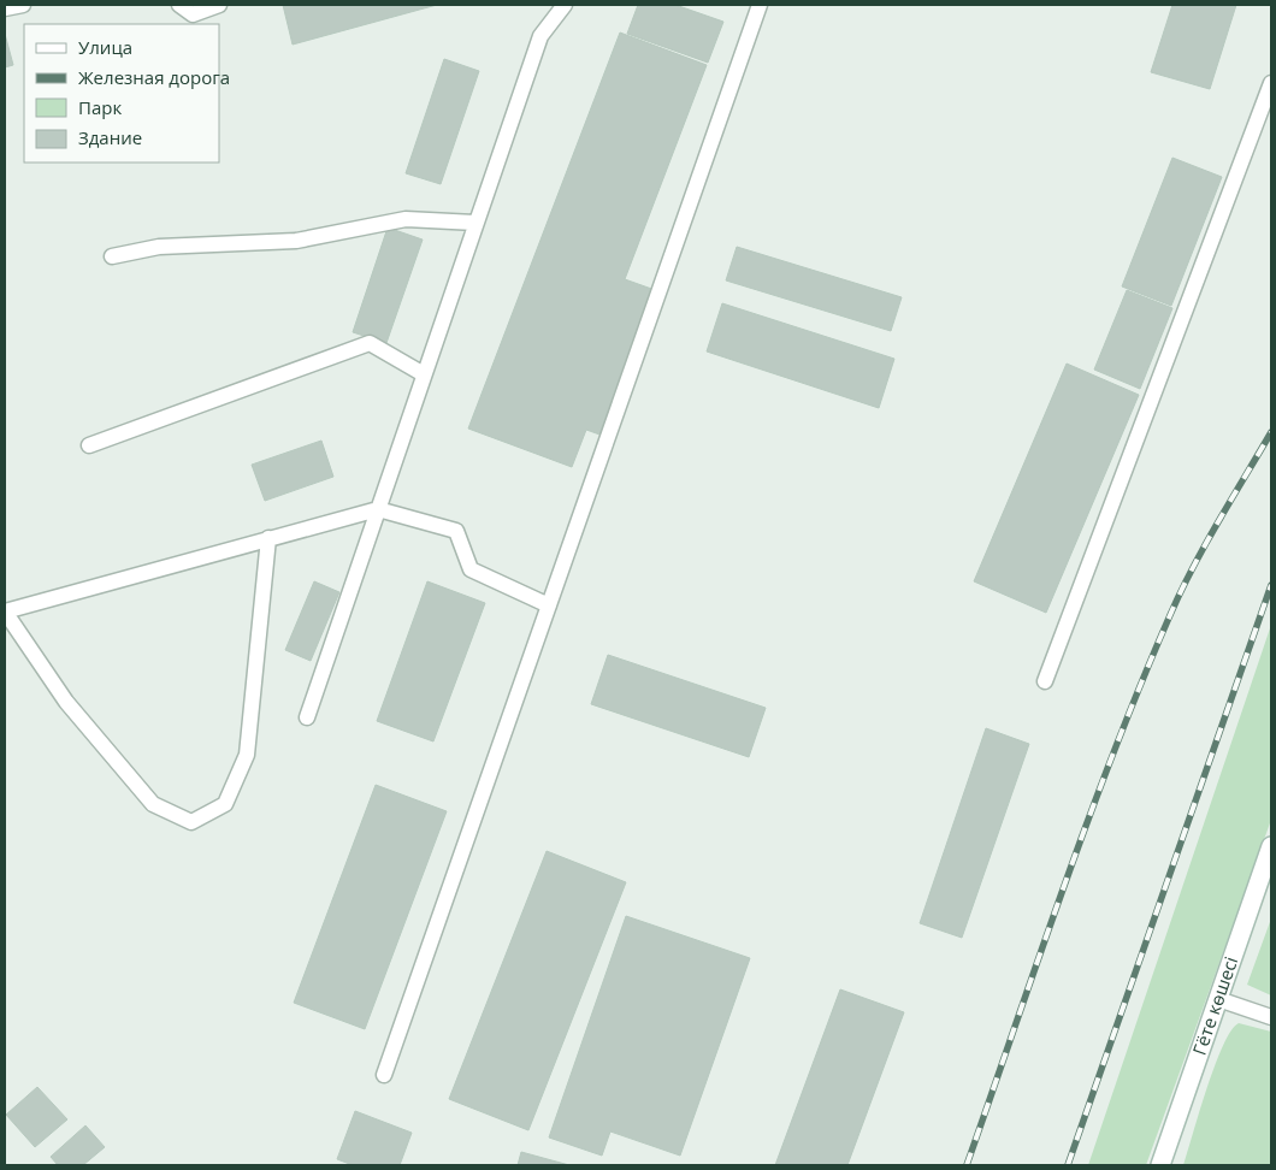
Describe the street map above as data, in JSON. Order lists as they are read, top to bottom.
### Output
{
  "streets": {
    "main road": ["Гёте көшесі"]
  },
  "legend": [
    "Улица",
    "Железная дорога",
    "Парк",
    "Здание"
  ]
}
